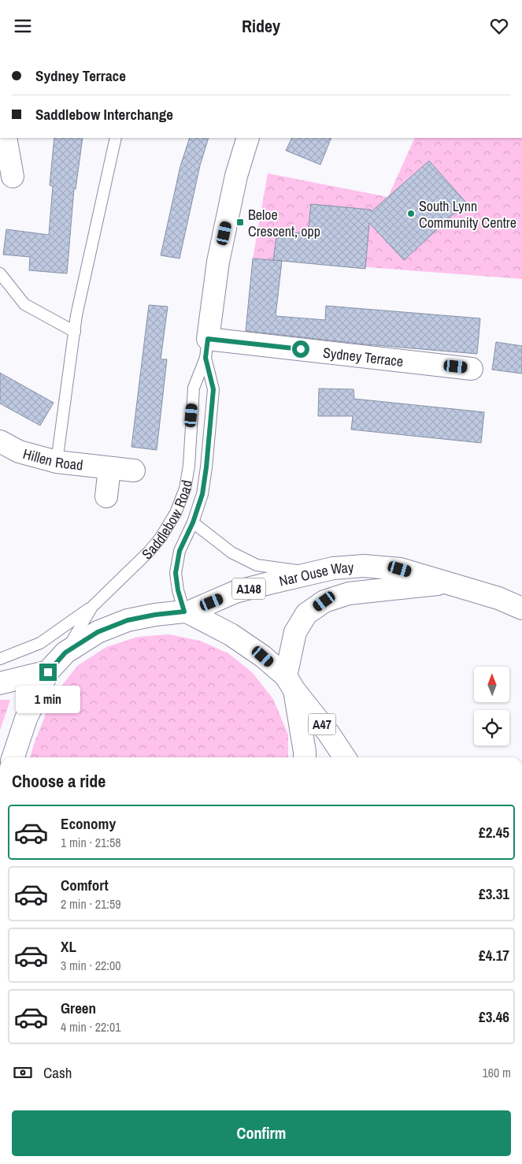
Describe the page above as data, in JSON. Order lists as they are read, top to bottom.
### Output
{
  "streets": {
    "main road": [
      "Sydney Terrace",
      "Hillen Road",
      "Saddlebow Road",
      "Nar Ouse Way",
      "A148",
      "A47"
    ]
  },
  "crossings": [
    ["Sydney Terrace", "Saddlebow Road"],
    ["Saddlebow Road", "Nar Ouse Way"],
    ["Saddlebow Road", "A148"],
    ["Nar Ouse Way", "A148"],
    ["Nar Ouse Way", "A47"],
    ["A148", "A47"]
  ],
  "places": {
    "other": ["South Lynn Community Centre"],
    "transit": ["Beloe Crescent, opp"]
  },
  "north": "top",
  "page": {
    "header": "Ridey",
    "banner": ["Sydney Terrace", "Saddlebow Interchange"],
    "bubble": "1 min",
    "heading": "Choose a ride",
    "list": [
      {
        "name": "Economy",
        "note": "1 min · 21:58",
        "value": "£2.45"
      },
      {
        "name": "Comfort",
        "note": "2 min · 21:59",
        "value": "£3.31"
      },
      {
        "name": "XL",
        "note": "3 min · 22:00",
        "value": "£4.17"
      },
      {
        "name": "Green",
        "note": "4 min · 22:01",
        "value": "£3.46"
      }
    ],
    "pay": ["Cash", "160 m"],
    "buttons": "Confirm"
  }
}
